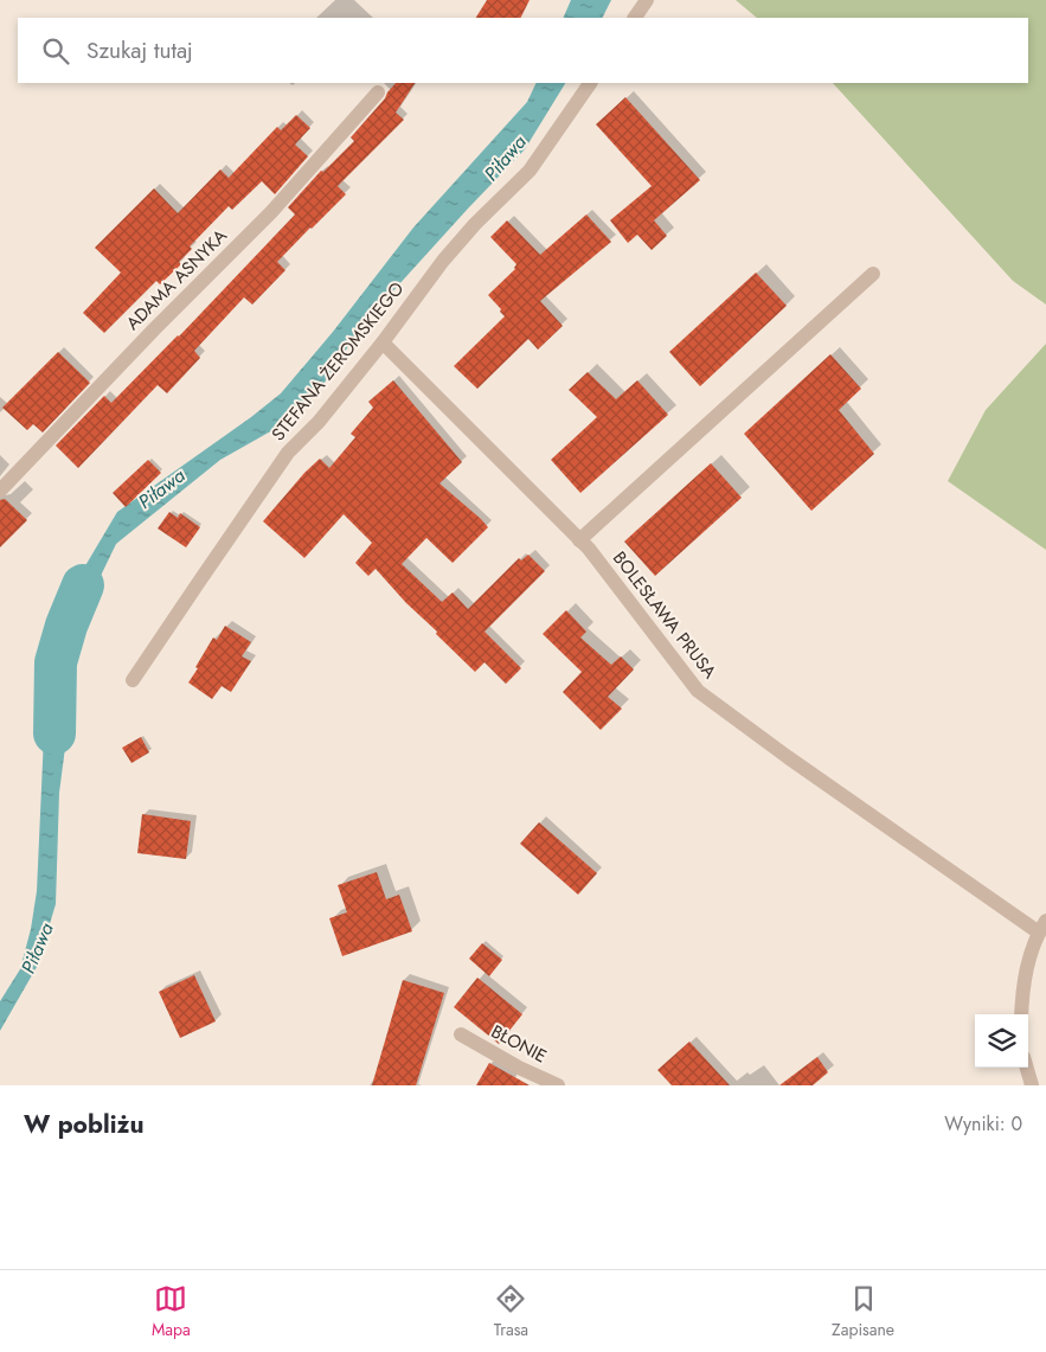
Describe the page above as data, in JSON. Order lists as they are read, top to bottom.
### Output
{
  "streets": {
    "street": [
      "ADAMA ASNYKA",
      "STEFANA ŻEROMSKIEGO",
      "BOLESŁAWA PRUSA",
      "BŁONIE"
    ]
  },
  "crossings": [
    ["STEFANA ŻEROMSKIEGO", "BOLESŁAWA PRUSA"]
  ],
  "water": ["Piława"],
  "page": {
    "search": "Szukaj tutaj",
    "heading": ["W pobliżu", "Wyniki: 0"],
    "nav": ["Mapa", "Trasa", "Zapisane"]
  }
}
